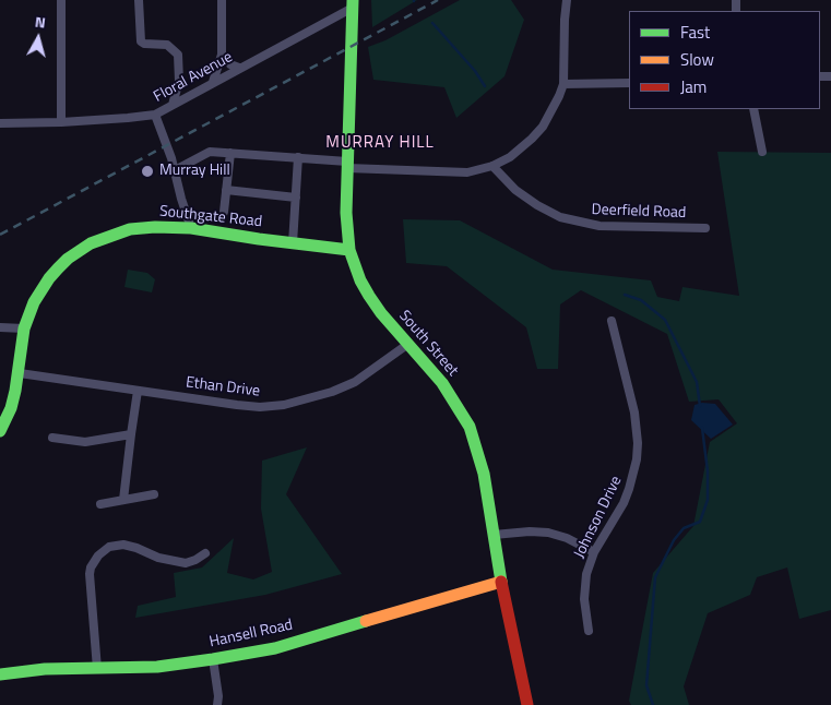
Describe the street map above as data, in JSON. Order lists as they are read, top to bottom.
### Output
{
  "streets": {
    "street": [
      "Floral Avenue",
      "Deerfield Road",
      "Southgate Road",
      "South Street",
      "Ethan Drive",
      "Johnson Drive",
      "Hansell Road"
    ]
  },
  "crossings": [
    ["Floral Avenue", "South Street"],
    ["Southgate Road", "South Street"],
    ["Southgate Road", "Ethan Drive"],
    ["South Street", "Ethan Drive"],
    ["South Street", "Hansell Road"]
  ],
  "districts": ["MURRAY HILL"],
  "places": ["Murray Hill"],
  "legend": ["Fast", "Slow", "Jam"],
  "north": "top"
}
